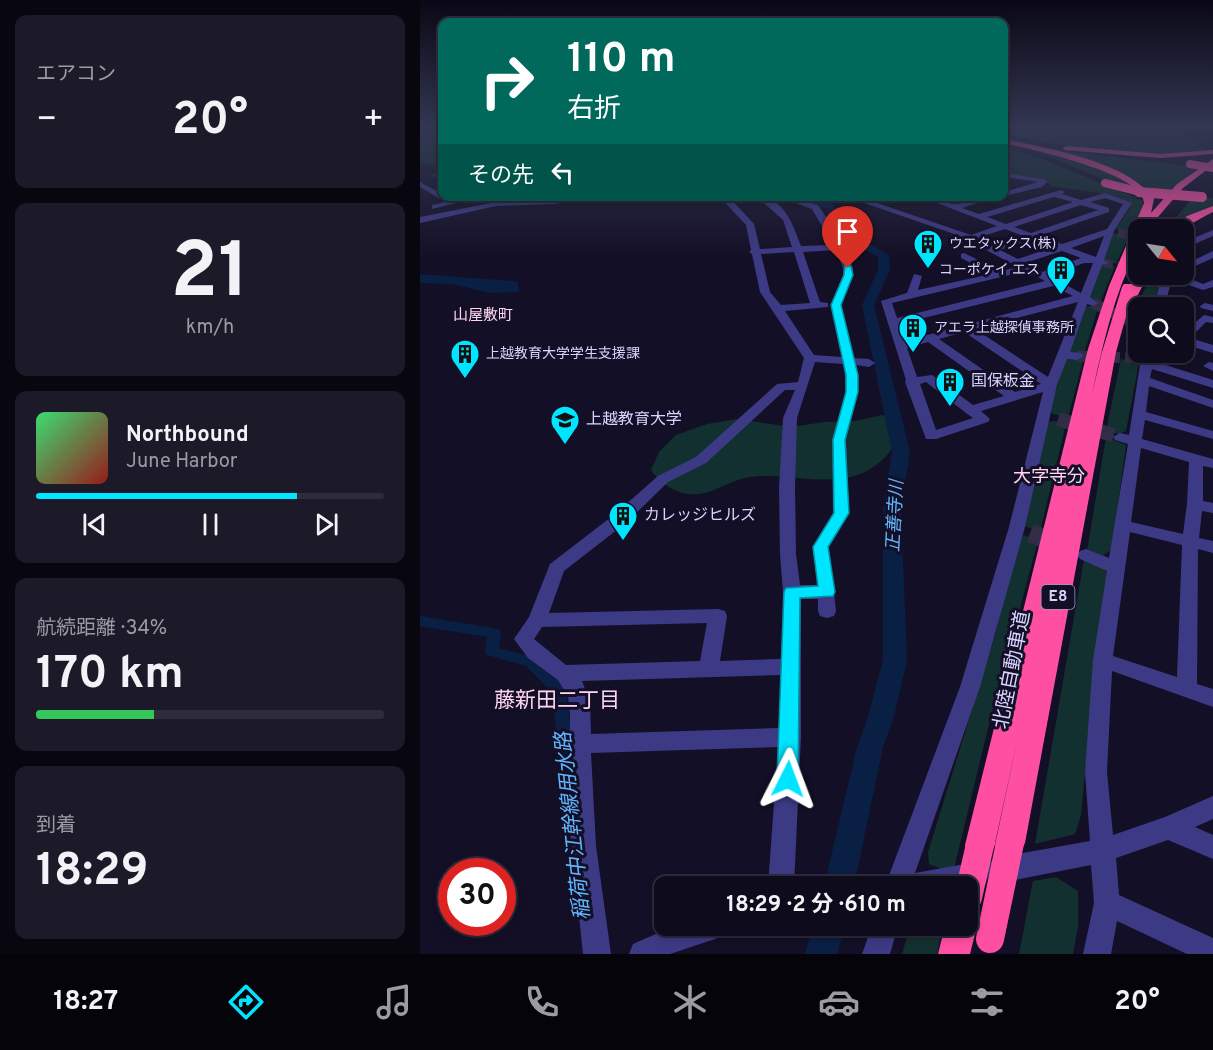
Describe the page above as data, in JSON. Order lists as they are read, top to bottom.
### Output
{
  "streets": {
    "highway": ["E8", "北陸自動車道"]
  },
  "districts": ["山屋敷町", "大字寺分", "藤新田二丁目"],
  "water": ["正善寺川", "稲荷中江幹線用水路"],
  "places": {
    "building": [
      "ウエタックス(株)",
      "コーポケイ エス",
      "アエラ上越探偵事務所",
      "上越教育大学学生支援課",
      "国保板金",
      "カレッジヒルズ"
    ],
    "school or university": ["上越教育大学"]
  },
  "north": "bottom right",
  "page": {
    "tile": [
      "エアコン",
      ["21", "km/h"],
      ["航続距離 · 34%", "170 km"],
      ["到着", "18:29"]
    ],
    "turn": ["110 m", "右折"],
    "heat": ["−", "20°", "+"],
    "then": "その先",
    "song": ["Northbound", "June Harbor"],
    "limit": "30",
    "trip": "18:29 · 2 分 · 610 m",
    "tabs": ["18:27", "20°"]
  }
}
